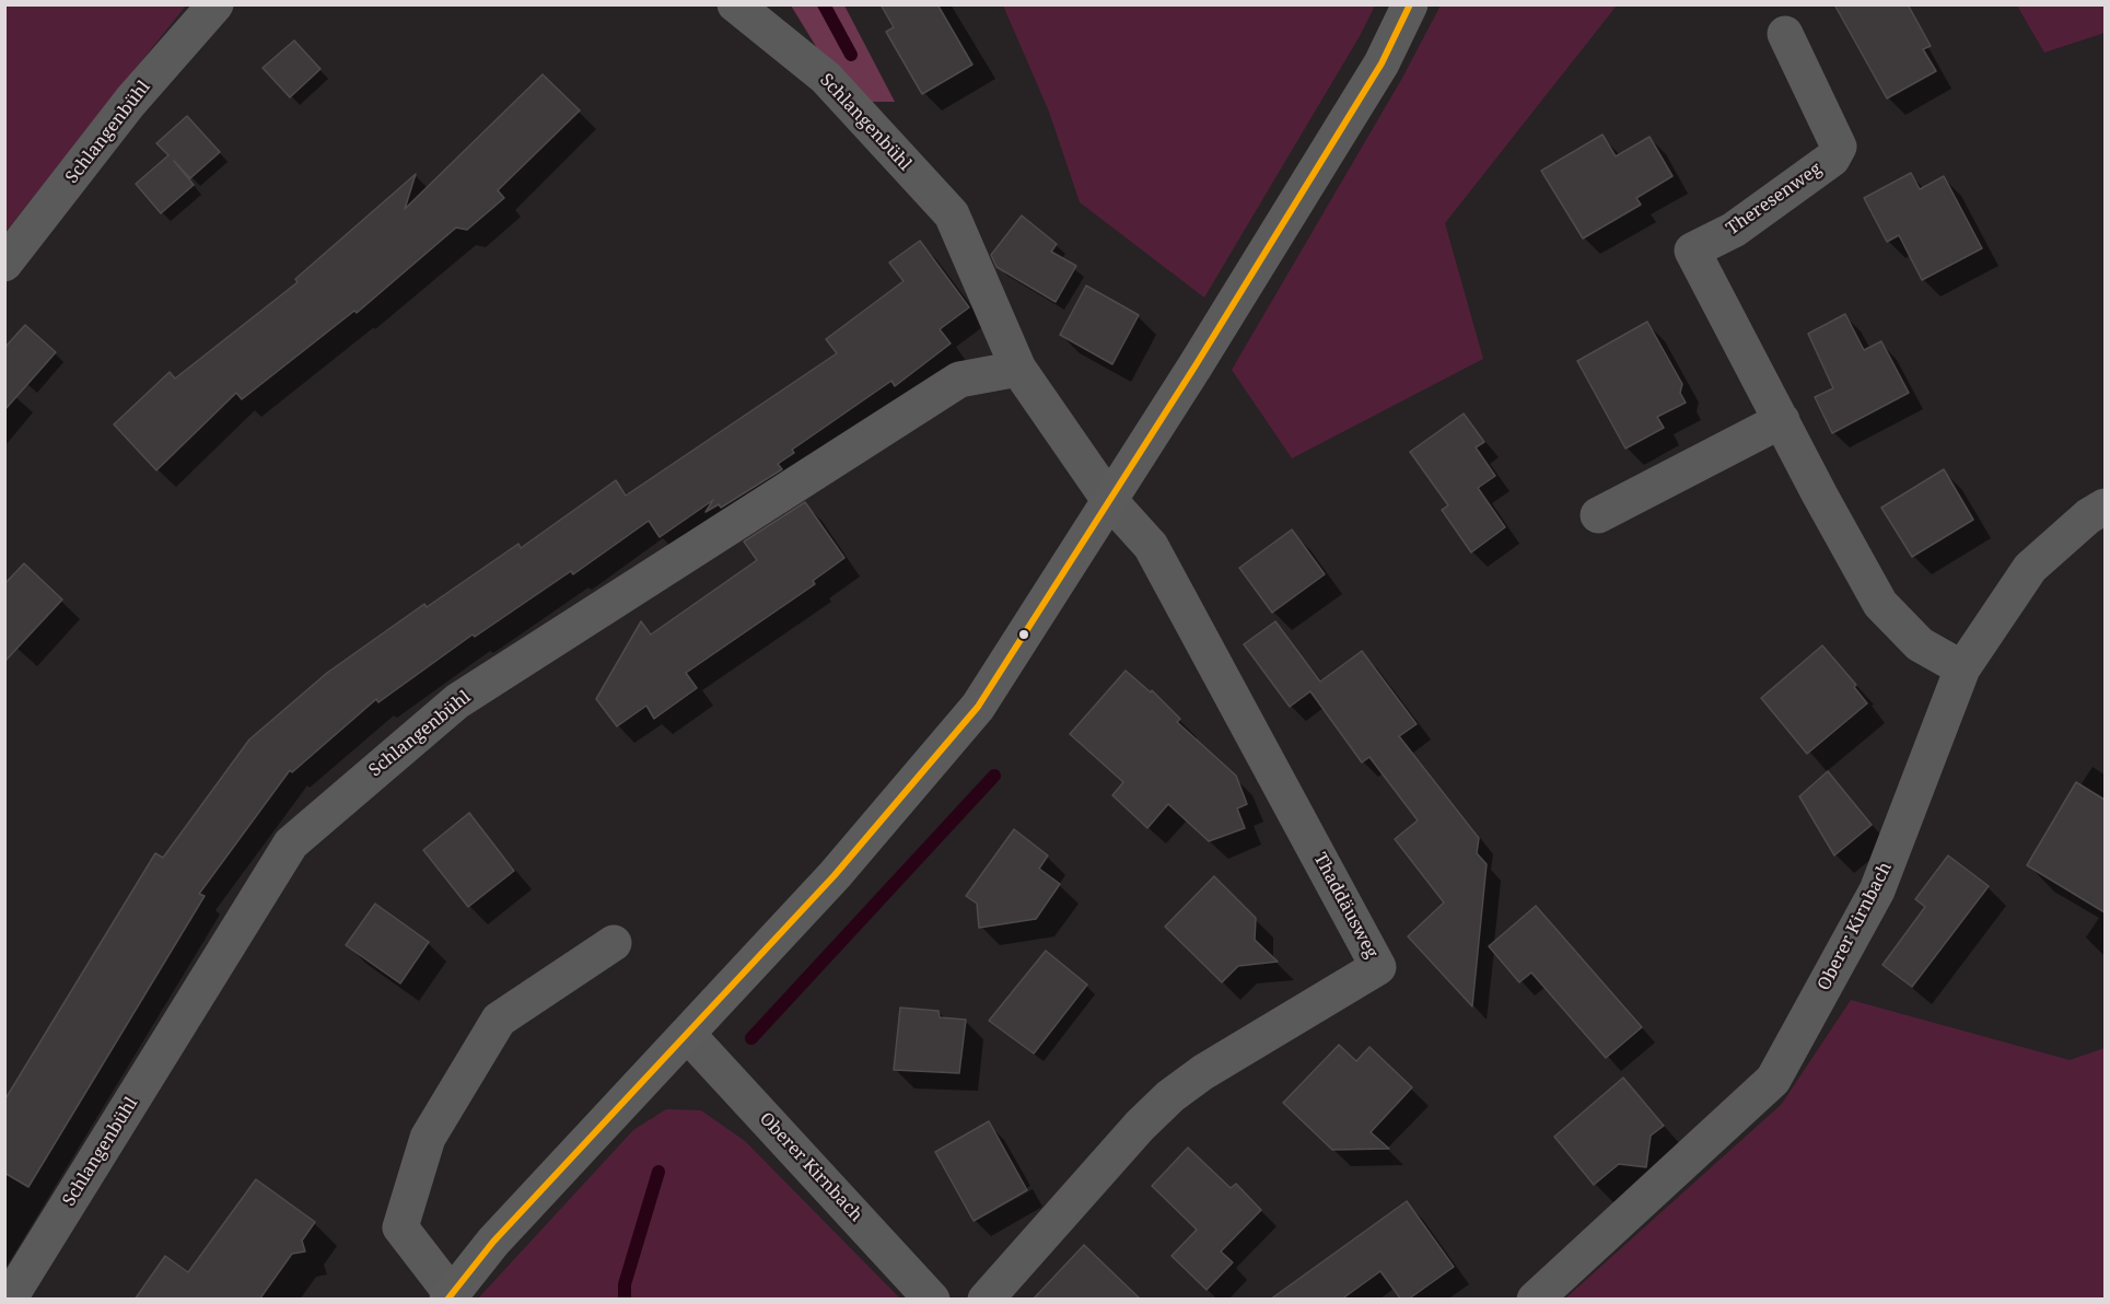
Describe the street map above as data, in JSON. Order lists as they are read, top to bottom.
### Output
{
  "streets": {
    "street": [
      "Schlangenbühl",
      "Theresenweg",
      "Thaddäusweg",
      "Oberer Kirnbach"
    ]
  },
  "crossings": [
    ["Schlangenbühl", "Thaddäusweg"],
    ["Theresenweg", "Oberer Kirnbach"]
  ]
}
